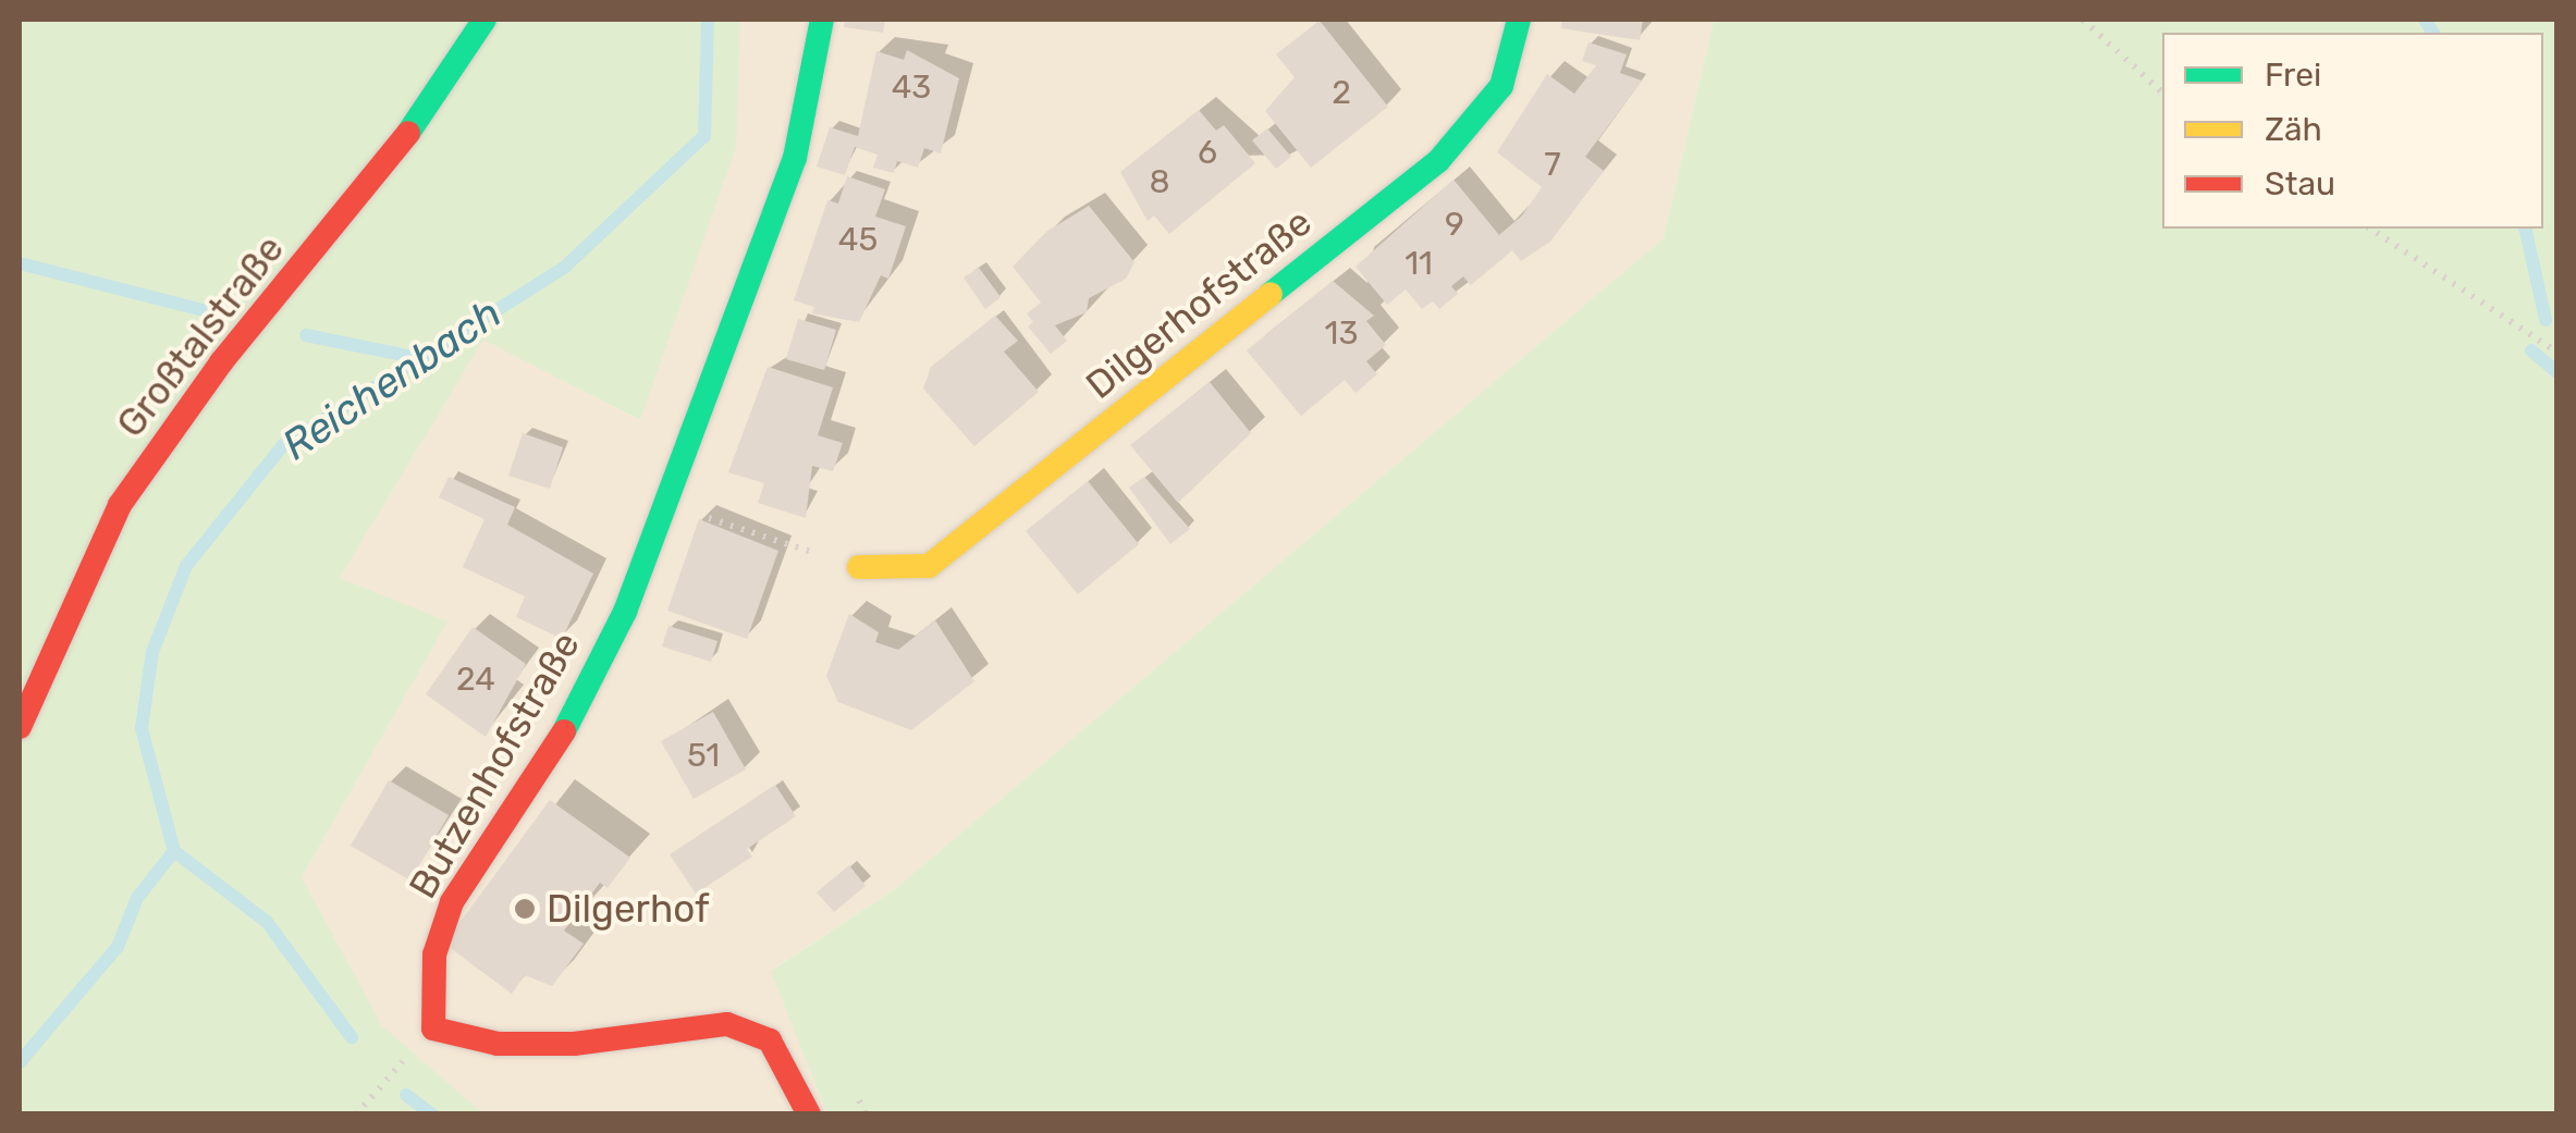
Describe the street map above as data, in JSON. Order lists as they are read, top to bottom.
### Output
{
  "streets": {
    "street": ["Dilgerhofstraße", "Großtalstraße", "Butzenhofstraße"]
  },
  "water": ["Reichenbach"],
  "places": ["Dilgerhof"],
  "house_numbers": [
    "43",
    "2",
    "6",
    "7",
    "8",
    "9",
    "45",
    "11",
    "13",
    "24",
    "51"
  ],
  "legend": ["Frei", "Zäh", "Stau"]
}
